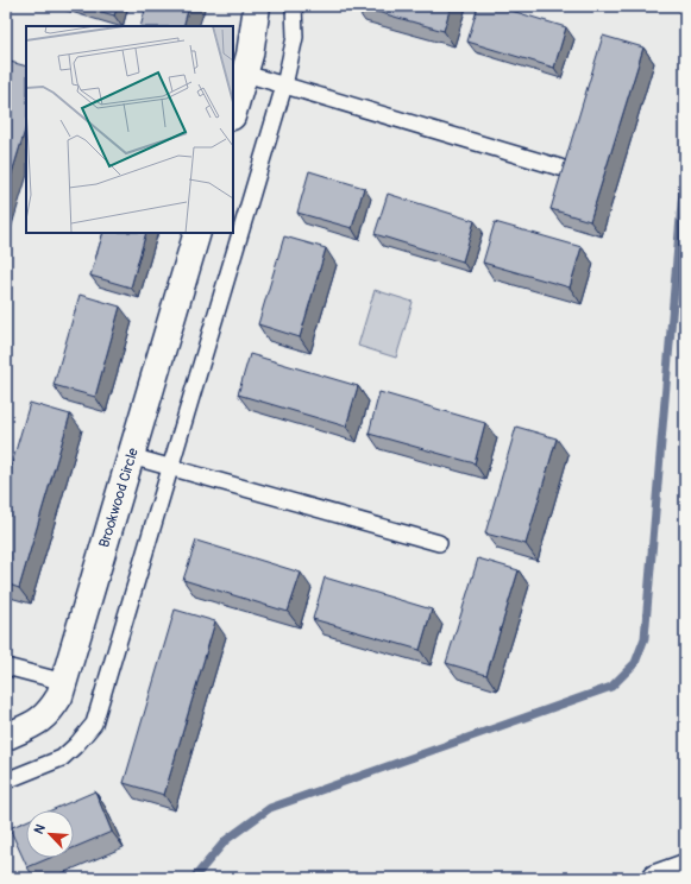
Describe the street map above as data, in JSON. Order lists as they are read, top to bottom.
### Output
{
  "streets": {
    "street": ["Brookwood Circle"]
  },
  "north": "top left"
}
